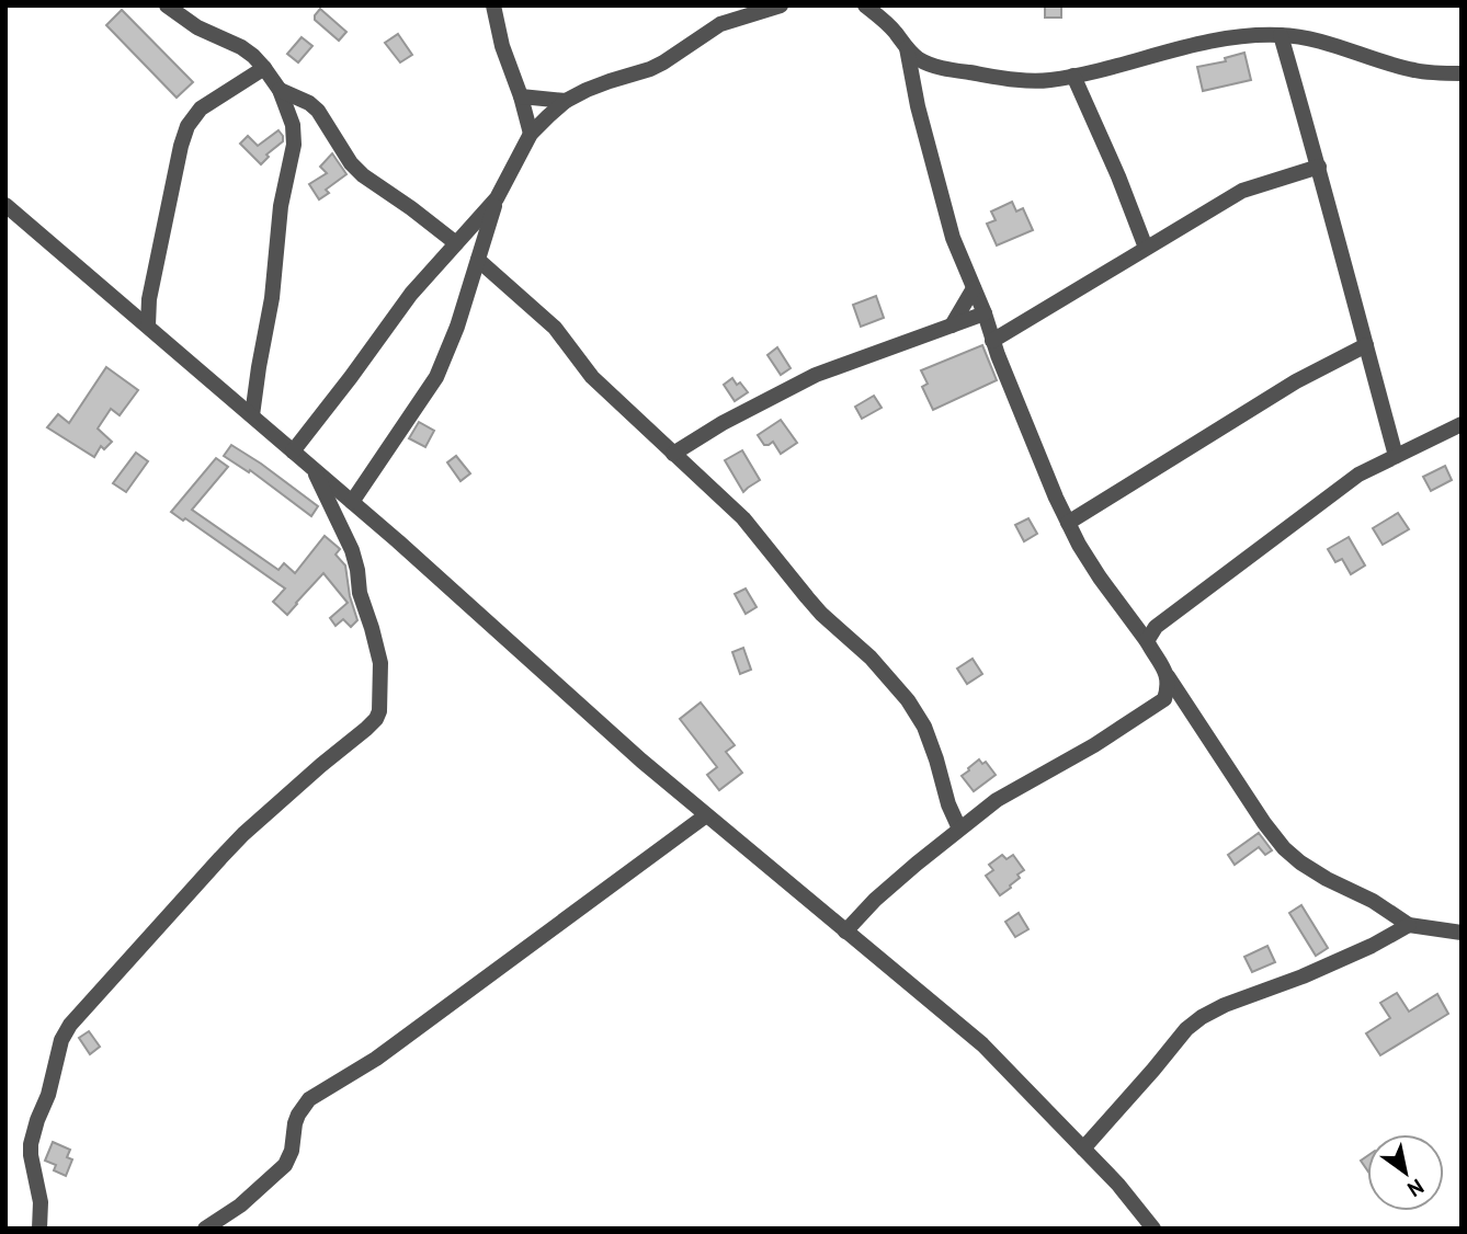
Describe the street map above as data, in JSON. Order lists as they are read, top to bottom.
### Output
{
  "north": "bottom right"
}
